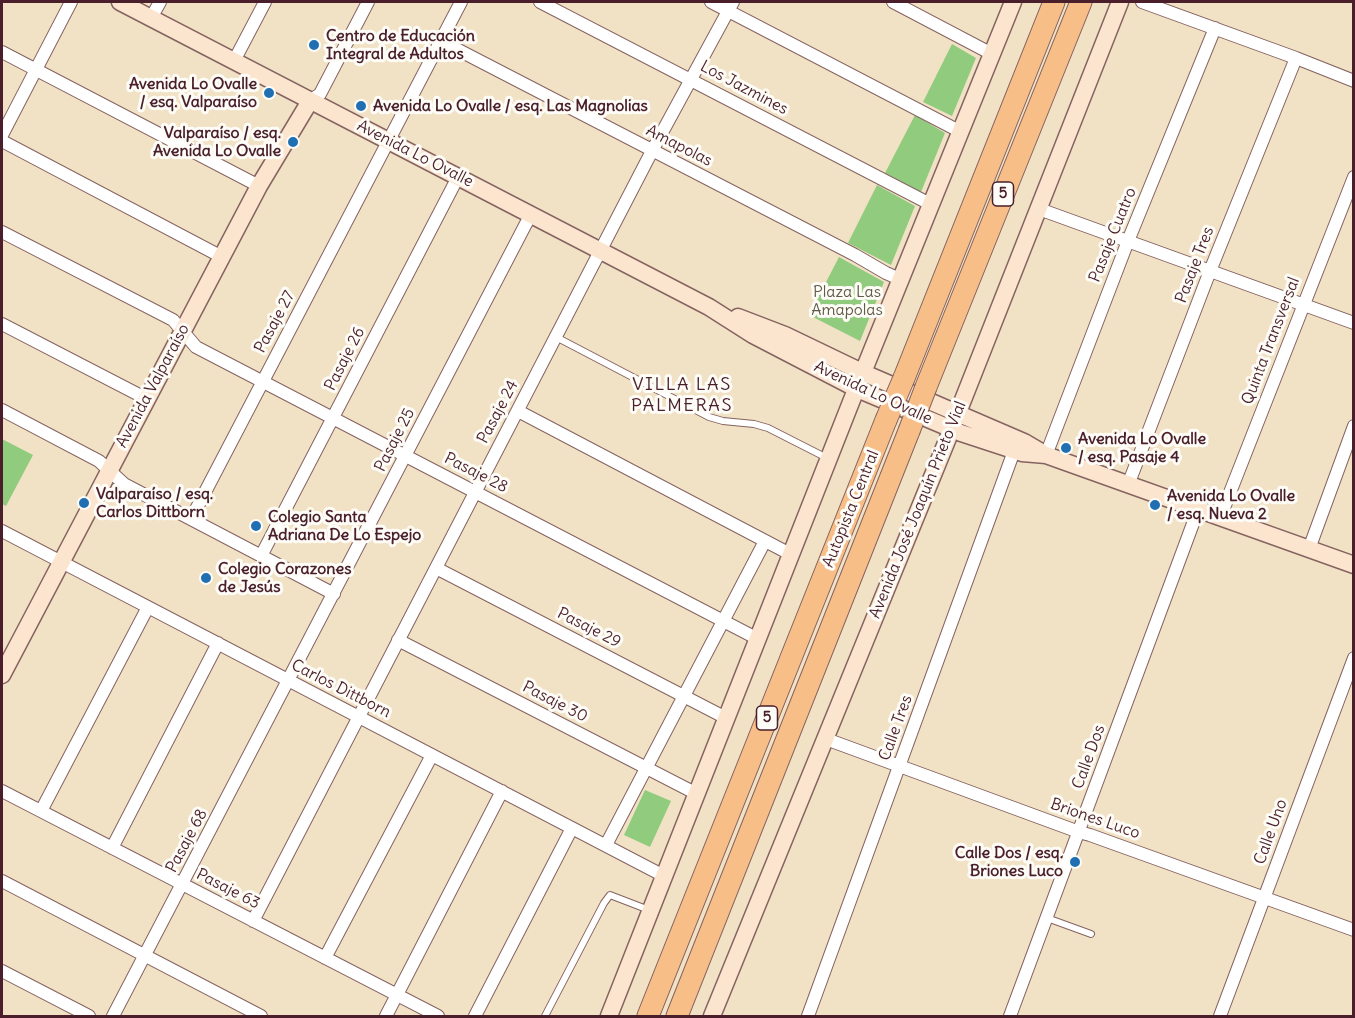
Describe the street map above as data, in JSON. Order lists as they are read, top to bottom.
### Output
{
  "streets": {
    "highway": ["5", "Autopista Central"],
    "main road": ["Avenida Lo Ovalle", "Avenida Valparaíso", "Avenida José Joaquín Prieto Vial"],
    "street": [
      "Los Jazmines",
      "Amapolas",
      "Pasaje Cuatro",
      "Pasaje Tres",
      "Pasaje 27",
      "Quinta Transversal",
      "Pasaje 26",
      "Pasaje 24",
      "Pasaje 25",
      "Pasaje 28",
      "Pasaje 29",
      "Carlos Dittborn",
      "Pasaje 30",
      "Calle Tres",
      "Calle Dos",
      "Briones Luco",
      "Calle Uno",
      "Pasaje 68",
      "Pasaje 63"
    ]
  },
  "crossings": [
    ["Los Jazmines", "Pasaje 24"],
    ["Amapolas", "Pasaje 27"],
    ["Amapolas", "Pasaje 24"],
    ["Avenida Lo Ovalle", "Pasaje Cuatro"],
    ["Avenida Lo Ovalle", "Pasaje Tres"],
    ["Avenida Lo Ovalle", "Pasaje 27"],
    ["Avenida Lo Ovalle", "Quinta Transversal"],
    ["Avenida Lo Ovalle", "Pasaje 26"],
    ["Avenida Lo Ovalle", "Avenida Valparaíso"],
    ["Avenida Lo Ovalle", "Pasaje 24"],
    ["Avenida Lo Ovalle", "Pasaje 25"],
    ["Avenida Lo Ovalle", "Avenida José Joaquín Prieto Vial"],
    ["Avenida Lo Ovalle", "Calle Tres"],
    ["Avenida Lo Ovalle", "Calle Dos"],
    ["Pasaje 27", "Pasaje 28"],
    ["Pasaje 26", "Pasaje 28"],
    ["Avenida Valparaíso", "Pasaje 28"],
    ["Avenida Valparaíso", "Carlos Dittborn"],
    ["Pasaje 24", "Pasaje 28"],
    ["Pasaje 24", "Pasaje 29"],
    ["Pasaje 24", "Carlos Dittborn"],
    ["Pasaje 24", "Pasaje 30"],
    ["Pasaje 24", "Pasaje 63"],
    ["Pasaje 25", "Pasaje 28"],
    ["Pasaje 25", "Carlos Dittborn"],
    ["Pasaje 25", "Pasaje 68"],
    ["Avenida José Joaquín Prieto Vial", "Briones Luco"],
    ["Carlos Dittborn", "Pasaje 68"],
    ["Calle Tres", "Briones Luco"],
    ["Calle Dos", "Briones Luco"],
    ["Briones Luco", "Calle Uno"],
    ["Pasaje 68", "Pasaje 63"]
  ],
  "districts": ["VILLA LAS PALMERAS"],
  "parks": ["Plaza Las Amapolas"],
  "places": [
    "Centro de Educación Integral de Adultos",
    "Avenida Lo Ovalle / esq. Valparaíso",
    "Avenida Lo Ovalle / esq. Las Magnolias",
    "Valparaíso / esq. Avenida Lo Ovalle",
    "Avenida Lo Ovalle / esq. Pasaje 4",
    "Valparaíso / esq. Carlos Dittborn",
    "Avenida Lo Ovalle / esq. Nueva 2",
    "Colegio Santa Adriana De Lo Espejo",
    "Colegio Corazones de Jesús",
    "Calle Dos / esq. Briones Luco"
  ]
}
